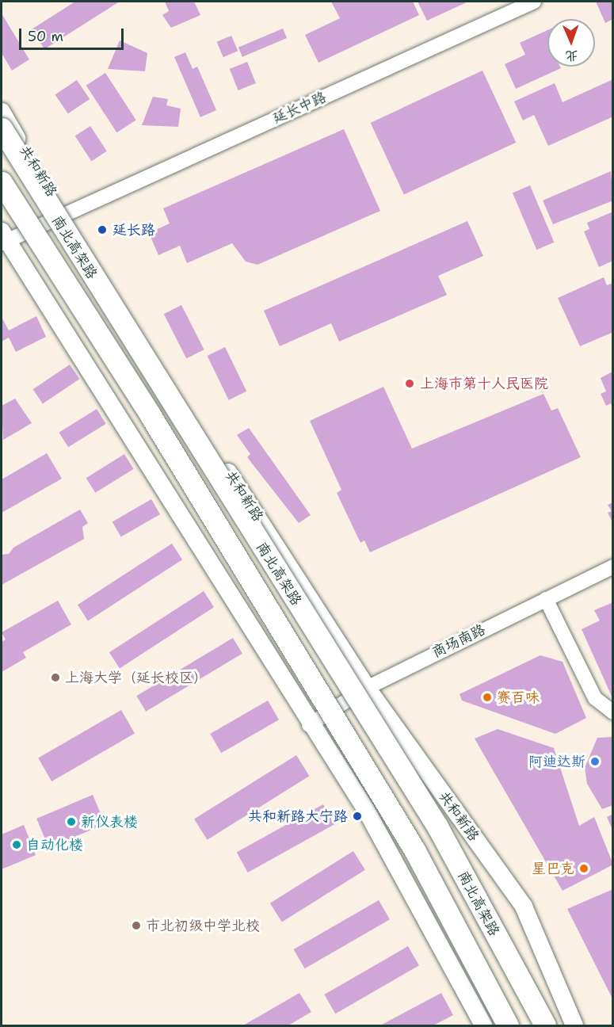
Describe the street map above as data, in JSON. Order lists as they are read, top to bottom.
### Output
{
  "streets": {
    "highway": ["南北高架路"],
    "main road": ["共和新路"],
    "street": ["延长中路", "商场南路"]
  },
  "crossings": [
    ["延长中路", "共和新路"],
    ["共和新路", "商场南路"]
  ],
  "places": [
    "延长路",
    "上海市第十人民医院",
    "上海大学（延长校区）",
    "赛百味",
    "阿迪达斯",
    "共和新路大宁路",
    "新仪表楼",
    "自动化楼",
    "星巴克",
    "市北初级中学北校"
  ],
  "scale_bar": "50 m",
  "north": "bottom"
}
